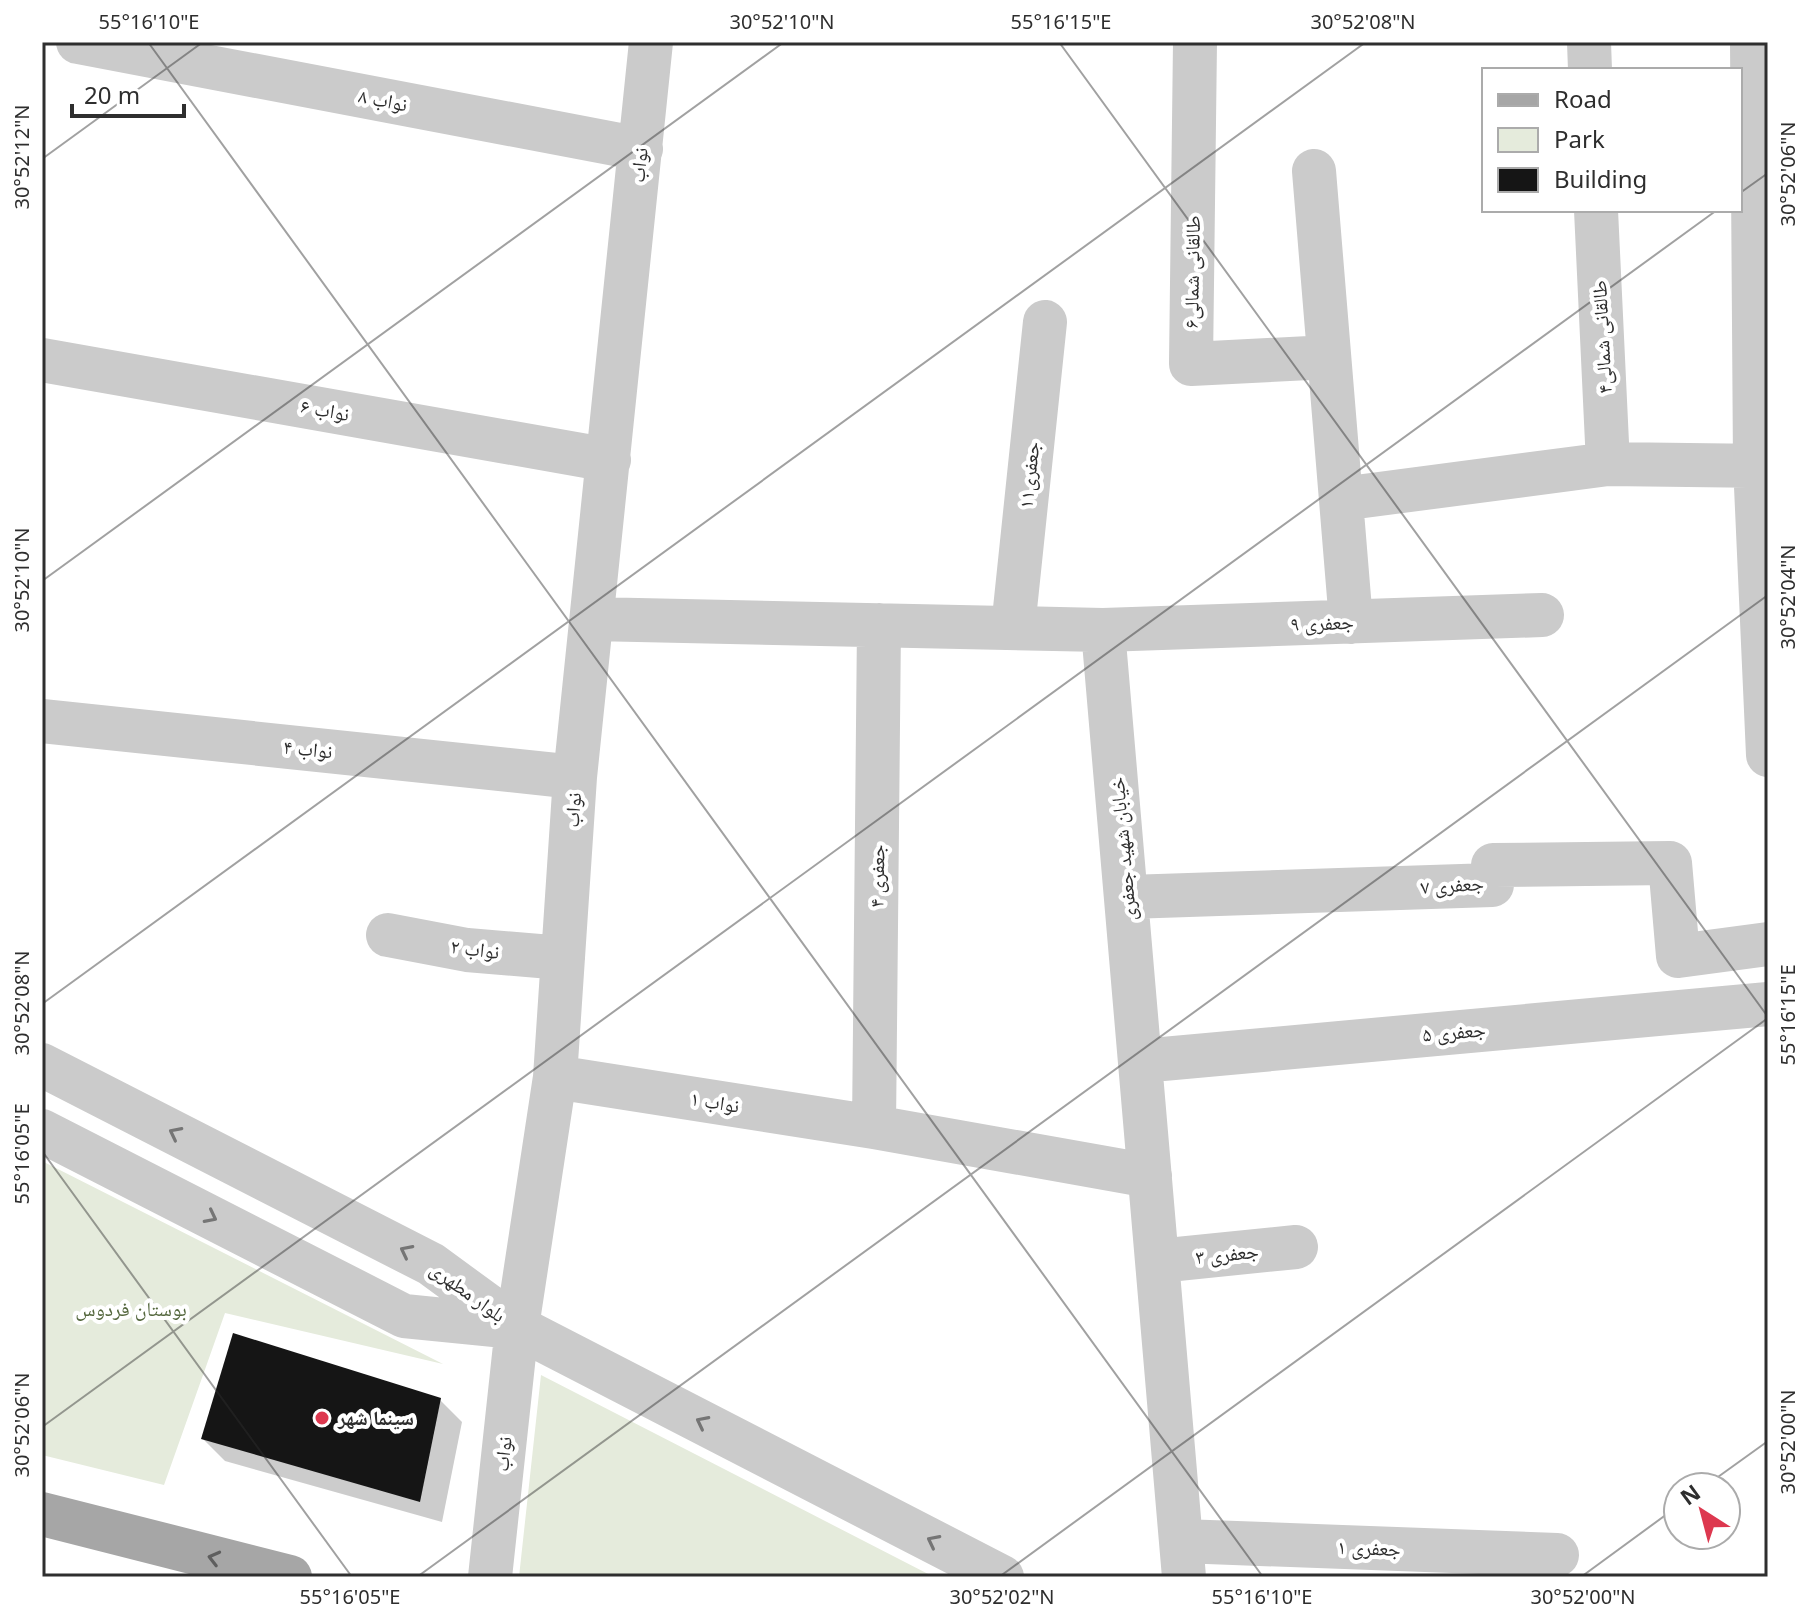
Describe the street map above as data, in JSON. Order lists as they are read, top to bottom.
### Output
{
  "streets": {
    "street": [
      "نواب ۸",
      "نواب",
      "طالقانی شمالی۶",
      "طالقانی شمالی۴",
      "نواب ۶",
      "جعفری۱۱",
      "جعفری ۹",
      "نواب ۴",
      "خیابان شهید جعفری",
      "جعفری ۴",
      "جعفری ۷",
      "نواب ۲",
      "جعفری ۵",
      "نواب ۱",
      "جعفری ۳",
      "بلوار مطهری",
      "جعفری ۱"
    ]
  },
  "crossings": [
    ["نواب ۸", "نواب"],
    ["نواب", "نواب ۶"],
    ["نواب", "نواب ۴"],
    ["نواب", "نواب ۲"],
    ["نواب", "نواب ۱"],
    ["نواب", "بلوار مطهری"],
    ["جعفری ۹", "خیابان شهید جعفری"],
    ["خیابان شهید جعفری", "جعفری ۷"],
    ["خیابان شهید جعفری", "جعفری ۵"],
    ["خیابان شهید جعفری", "جعفری ۳"],
    ["خیابان شهید جعفری", "جعفری ۱"],
    ["جعفری ۴", "نواب ۱"]
  ],
  "parks": ["بوستان فردوس"],
  "places": ["سینما شهر"],
  "legend": ["Road", "Park", "Building"],
  "scale_bar": "20 m",
  "north": "top left",
  "coordinates": [
    "55°16'10\"E",
    "30°52'10\"N",
    "55°16'15\"E",
    "30°52'08\"N",
    "30°52'12\"N",
    "30°52'06\"N",
    "30°52'04\"N",
    "55°16'05\"E",
    "30°52'00\"N",
    "30°52'02\"N"
  ]
}
